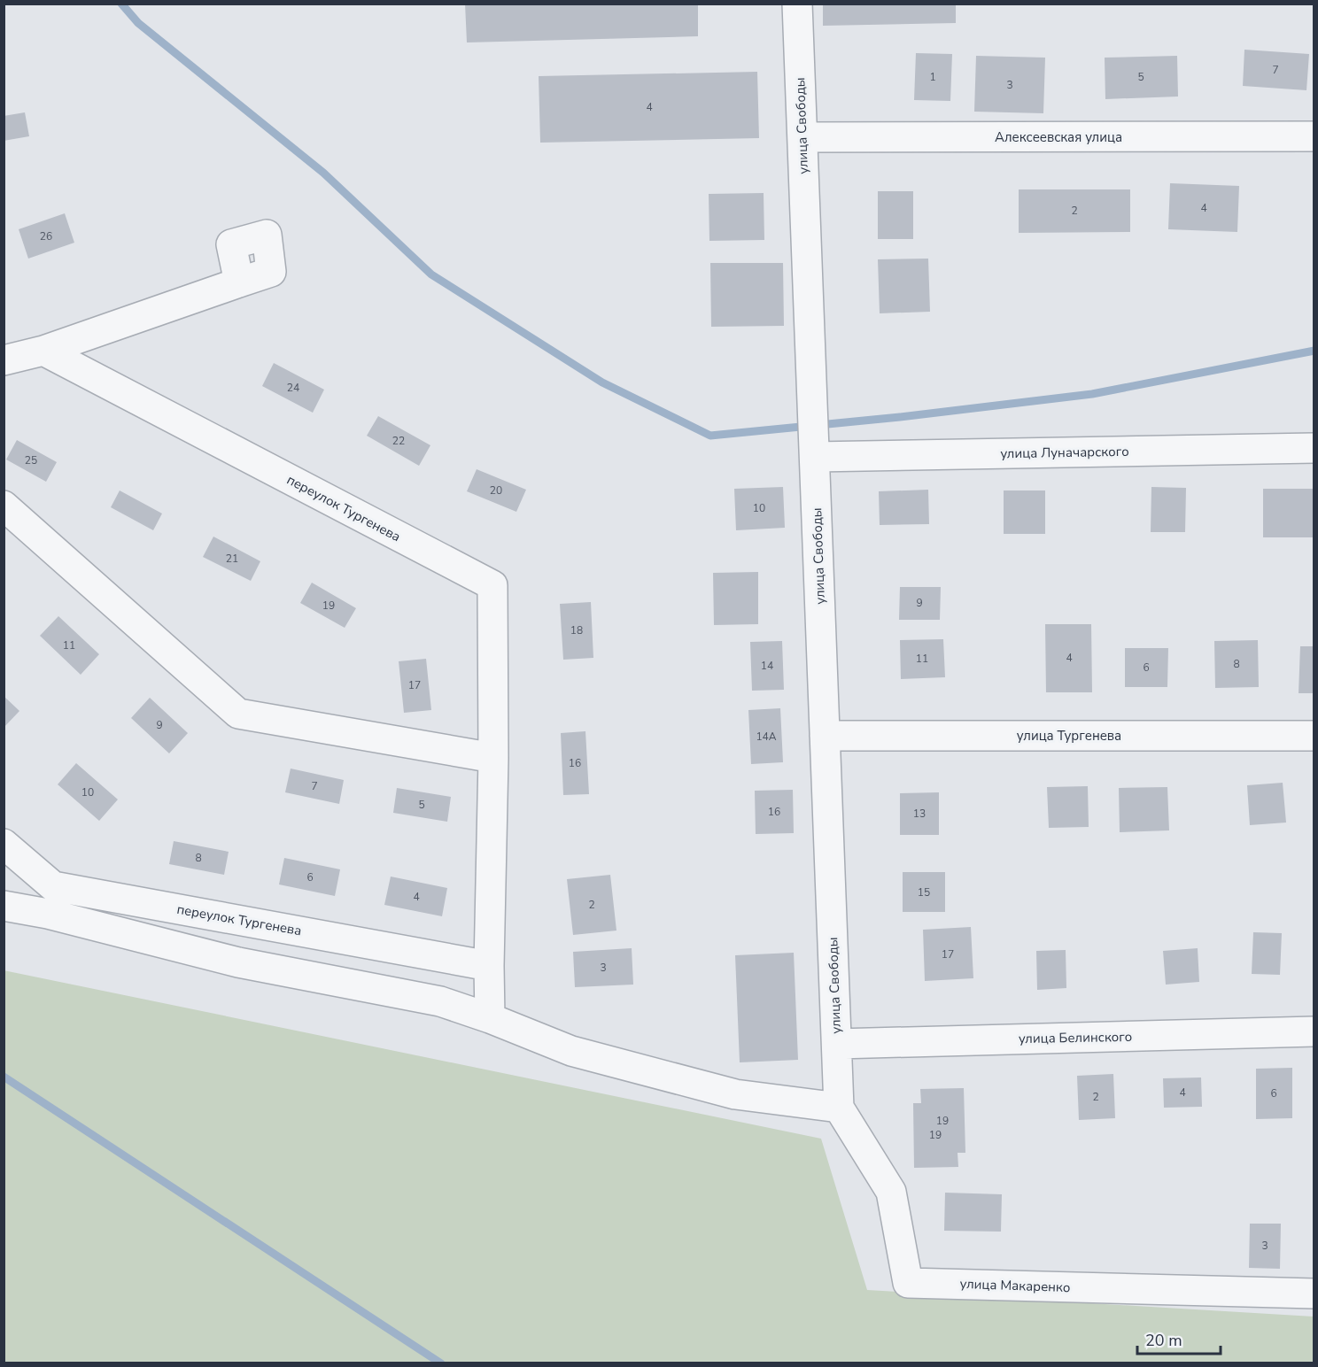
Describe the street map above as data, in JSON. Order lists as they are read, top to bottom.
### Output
{
  "streets": {
    "street": [
      "улица Свободы",
      "Алексеевская улица",
      "улица Луначарского",
      "переулок Тургенева",
      "улица Тургенева",
      "улица Белинского",
      "улица Макаренко"
    ]
  },
  "crossings": [
    ["улица Свободы", "Алексеевская улица"],
    ["улица Свободы", "улица Луначарского"],
    ["улица Свободы", "улица Тургенева"],
    ["улица Свободы", "улица Белинского"],
    ["улица Свободы", "улица Макаренко"]
  ],
  "house_numbers": [
    "7",
    "1",
    "5",
    "3",
    "4",
    "4",
    "2",
    "26",
    "24",
    "22",
    "25",
    "20",
    "10",
    "21",
    "9",
    "19",
    "18",
    "11",
    "4",
    "11",
    "8",
    "14",
    "6",
    "17",
    "9",
    "14А",
    "16",
    "7",
    "10",
    "5",
    "16",
    "13",
    "8",
    "6",
    "15",
    "4",
    "2",
    "17",
    "3",
    "4",
    "6",
    "2",
    "19",
    "19",
    "3"
  ],
  "scale_bar": "20 m"
}
